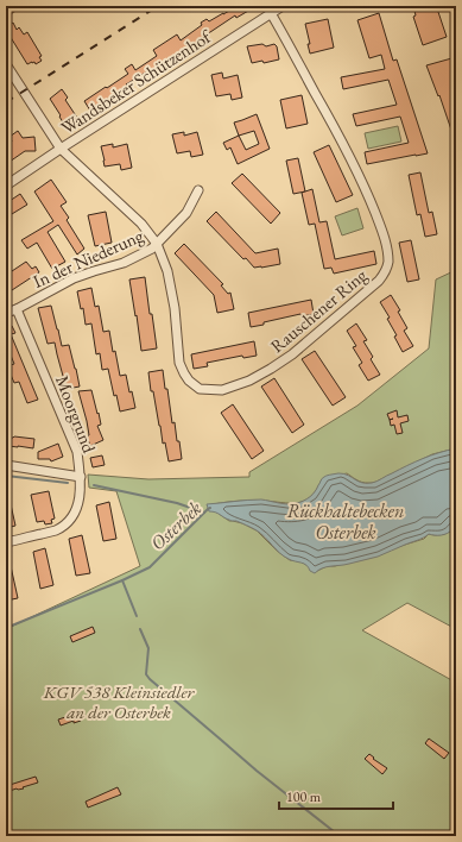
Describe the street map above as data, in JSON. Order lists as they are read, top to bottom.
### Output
{
  "streets": {
    "street": [
      "Wandsbeker Schützenhof",
      "In der Niederung",
      "Rauschener Ring",
      "Moorgrund"
    ]
  },
  "crossings": [
    ["Wandsbeker Schützenhof", "Rauschener Ring"],
    ["In der Niederung", "Rauschener Ring"],
    ["In der Niederung", "Moorgrund"]
  ],
  "water": ["Rückhaltebecken Osterbek", "Osterbek"],
  "parks": ["KGV 538 Kleinsiedler an der Osterbek"],
  "scale_bar": "100 m"
}
